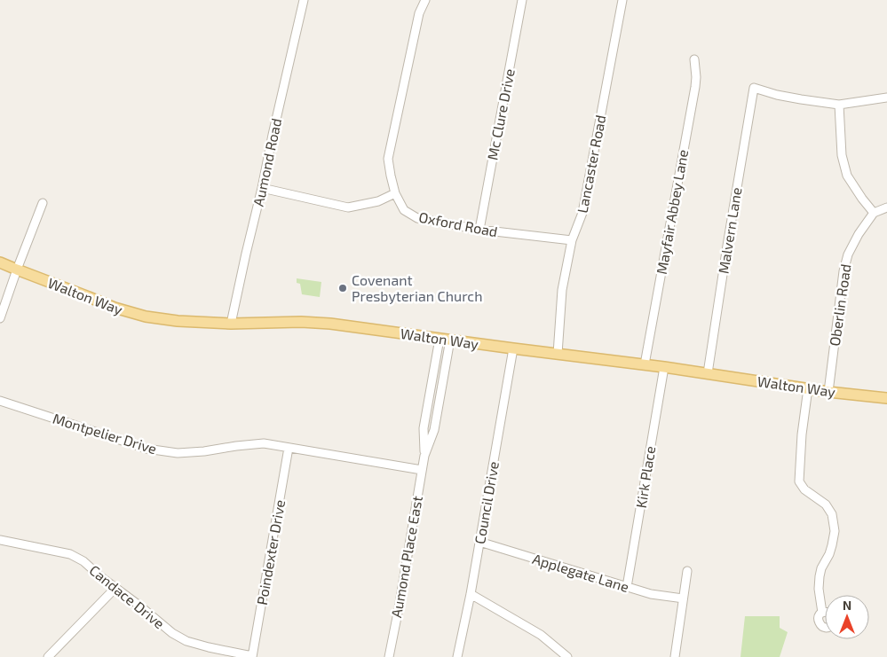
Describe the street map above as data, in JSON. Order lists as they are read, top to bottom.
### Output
{
  "streets": {
    "main road": ["Walton Way"],
    "street": [
      "Mc Clure Drive",
      "Aumond Road",
      "Lancaster Road",
      "Mayfair Abbey Lane",
      "Oxford Road",
      "Malvern Lane",
      "Oberlin Road",
      "Montpelier Drive",
      "Kirk Place",
      "Council Drive",
      "Poindexter Drive",
      "Aumond Place East",
      "Applegate Lane",
      "Candace Drive"
    ]
  },
  "crossings": [
    ["Mc Clure Drive", "Oxford Road"],
    ["Aumond Road", "Walton Way"],
    ["Lancaster Road", "Oxford Road"],
    ["Lancaster Road", "Walton Way"],
    ["Mayfair Abbey Lane", "Walton Way"],
    ["Malvern Lane", "Walton Way"],
    ["Walton Way", "Oberlin Road"],
    ["Walton Way", "Kirk Place"],
    ["Walton Way", "Council Drive"],
    ["Walton Way", "Aumond Place East"],
    ["Montpelier Drive", "Poindexter Drive"],
    ["Montpelier Drive", "Aumond Place East"],
    ["Kirk Place", "Applegate Lane"],
    ["Council Drive", "Applegate Lane"],
    ["Poindexter Drive", "Candace Drive"]
  ],
  "places": ["Covenant Presbyterian Church"],
  "north": "top"
}
